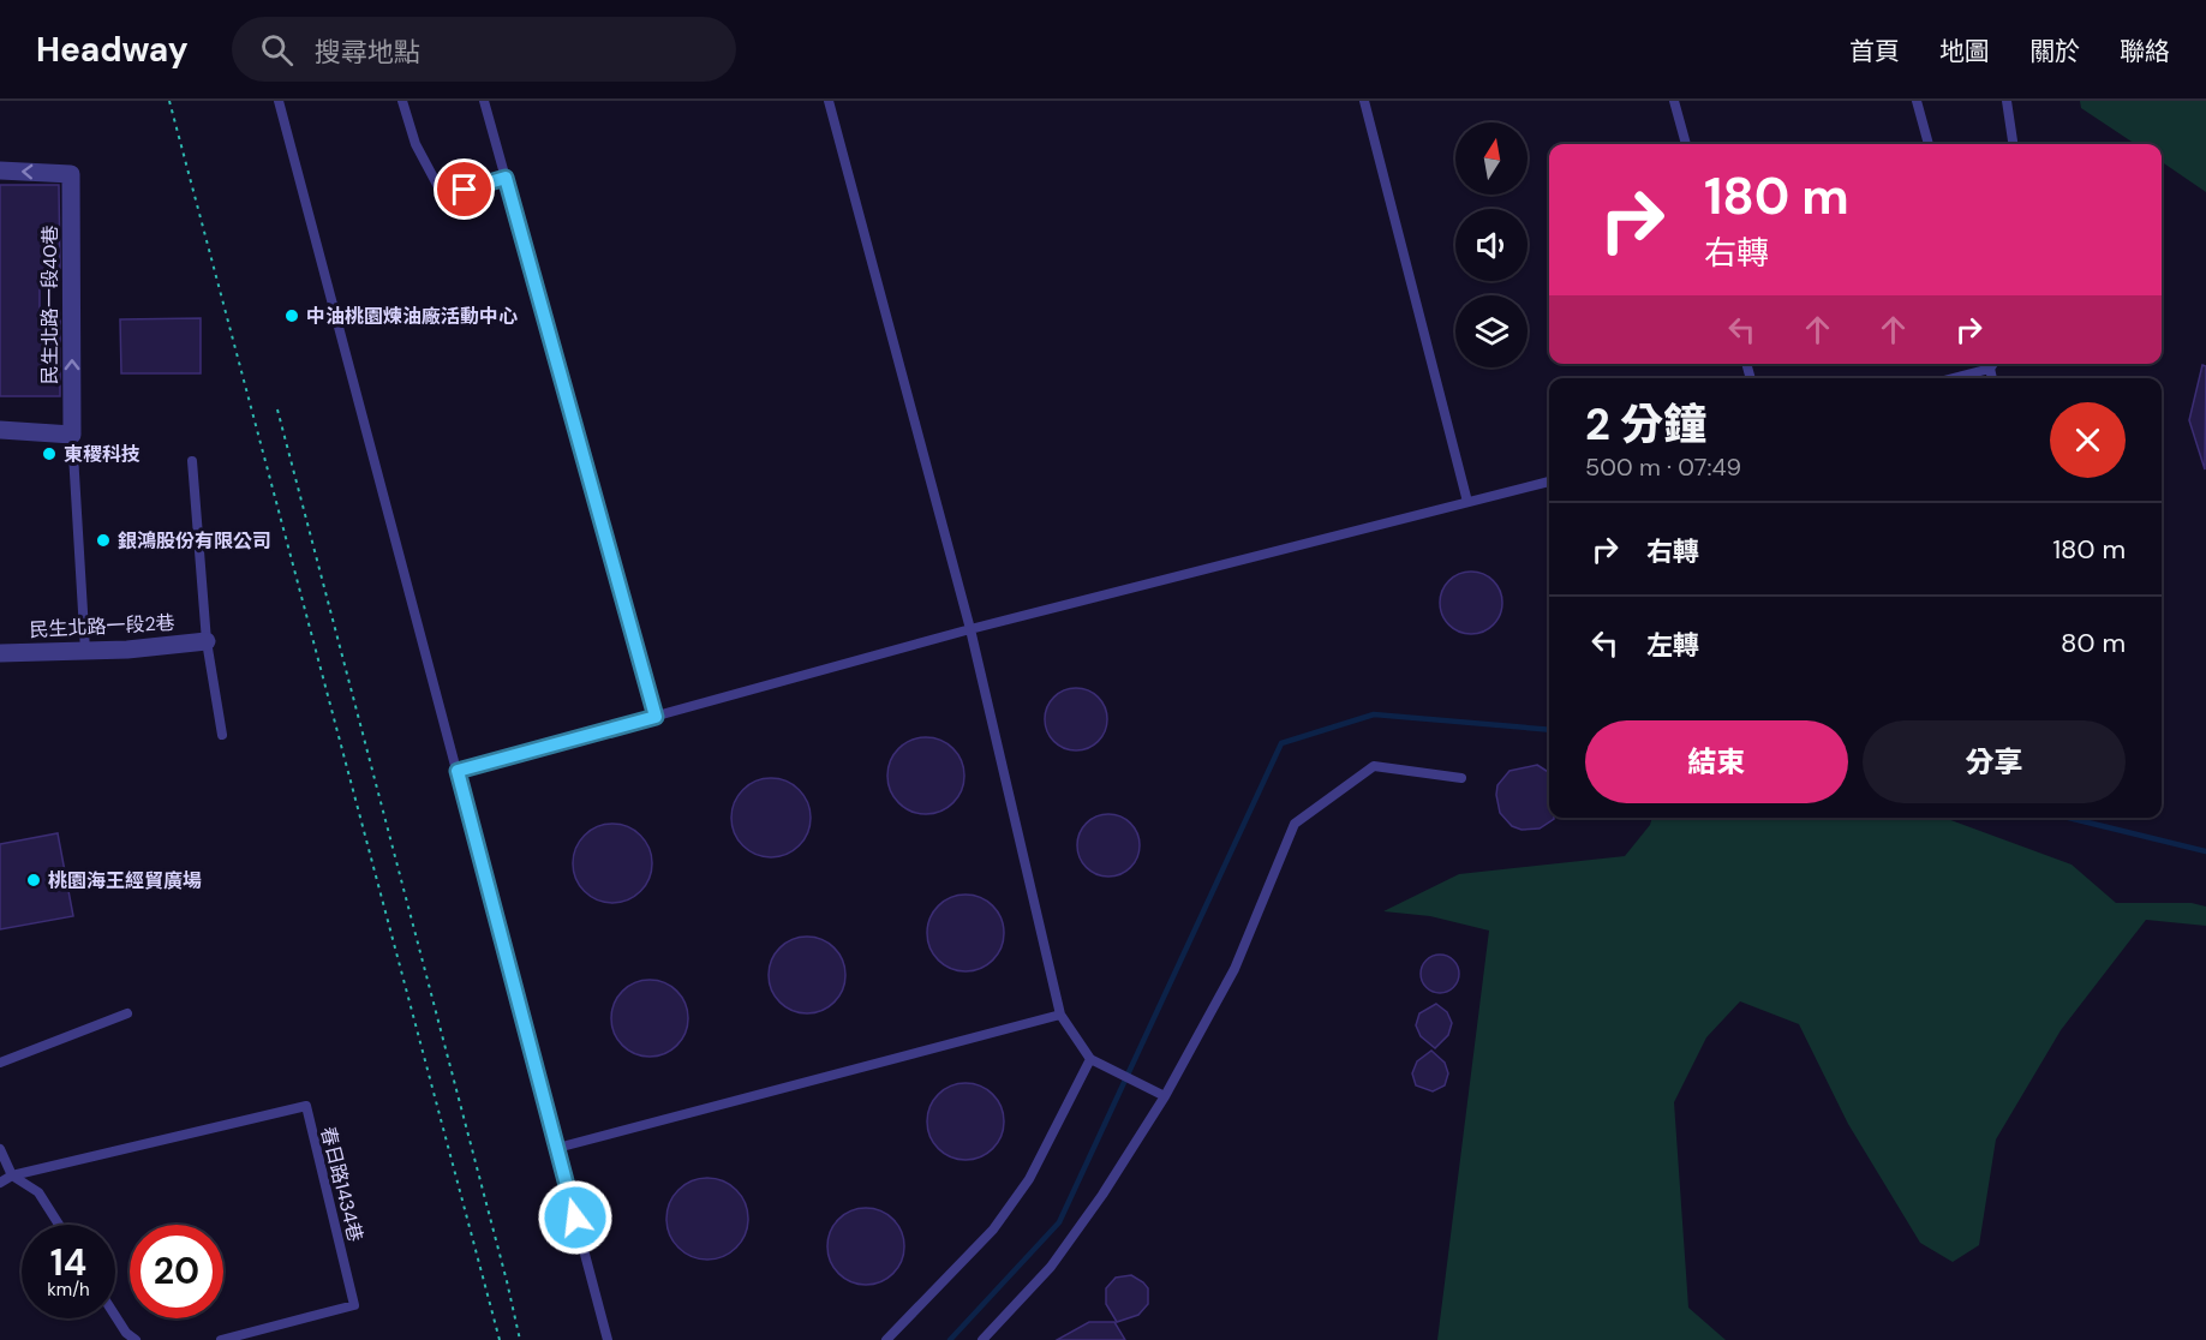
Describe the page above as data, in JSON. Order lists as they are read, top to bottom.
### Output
{
  "streets": {
    "street": ["民生北路一段40巷", "民生北路一段2巷"],
    "lane": ["春日路1434巷"]
  },
  "places": [
    "中油桃園煉油廠活動中心",
    "東稷科技",
    "銀鴻股份有限公司",
    "桃園海王經貿廣場"
  ],
  "north": "top",
  "page": {
    "header": "Headway",
    "search": "搜尋地點",
    "nav": [
      "首頁",
      "地圖",
      "關於",
      "聯絡"
    ],
    "turn": ["180 m", "右轉"],
    "heading": ["2 分鐘", "500 m · 07:49"],
    "list": [
      {
        "name": "右轉",
        "value": "180 m"
      },
      {
        "name": "左轉",
        "value": "80 m"
      }
    ],
    "buttons": ["結束", "分享"],
    "speed": "14 km/h",
    "limit": "20"
  }
}
